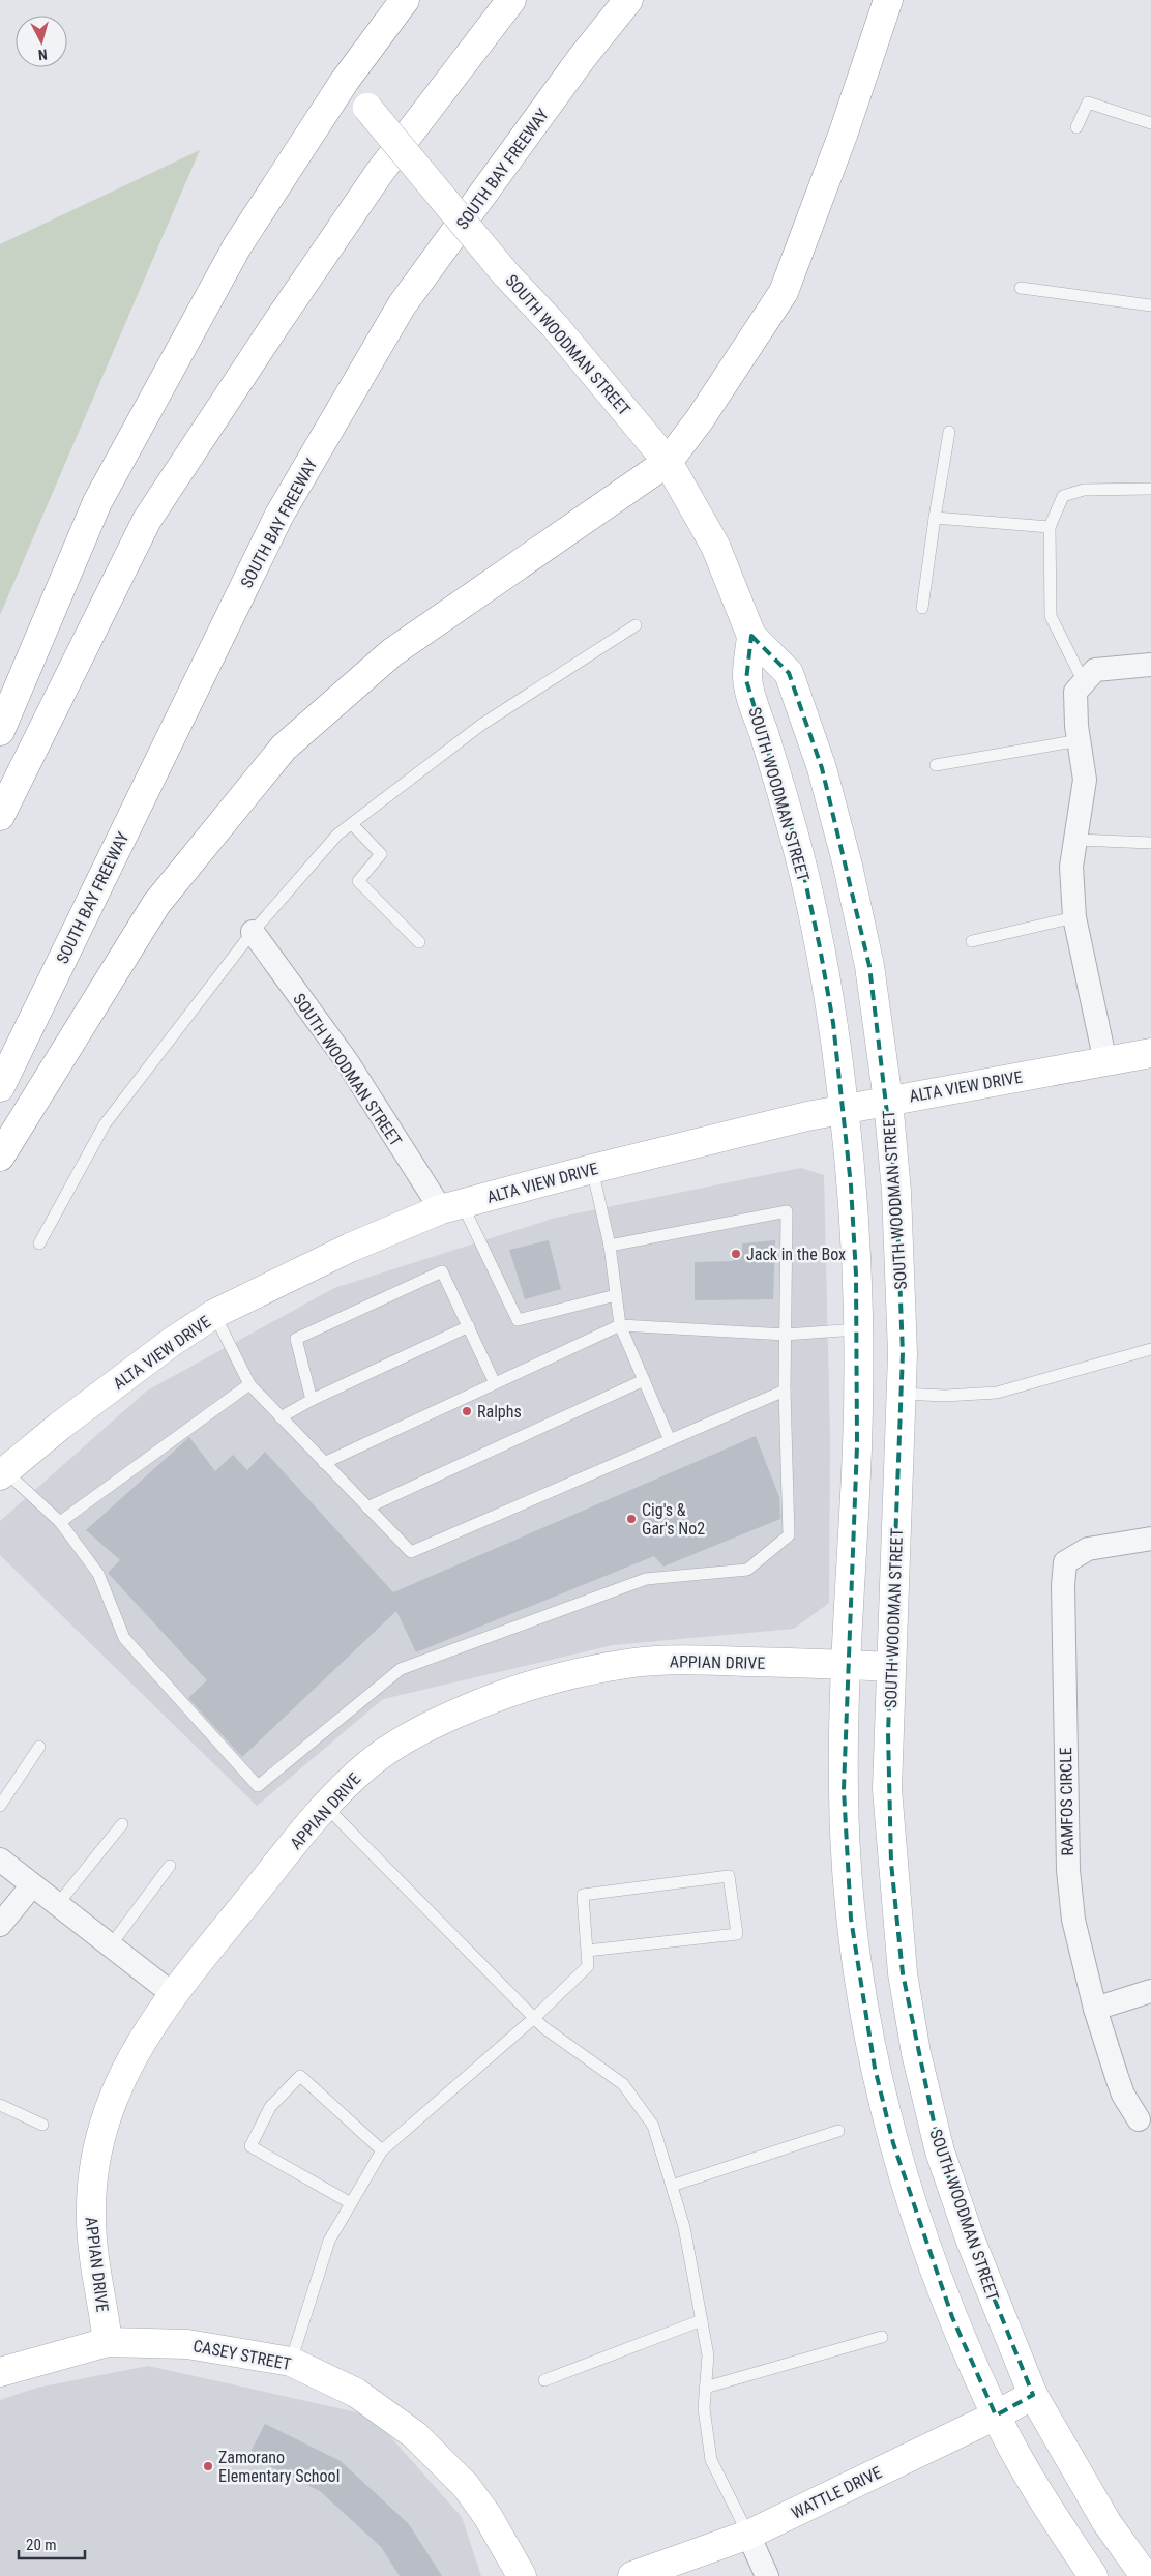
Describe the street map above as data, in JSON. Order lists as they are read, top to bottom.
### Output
{
  "streets": {
    "main road": [
      "SOUTH BAY FREEWAY",
      "SOUTH WOODMAN STREET",
      "ALTA VIEW DRIVE",
      "APPIAN DRIVE",
      "CASEY STREET",
      "WATTLE DRIVE"
    ],
    "street": ["RAMFOS CIRCLE"]
  },
  "crossings": [
    ["SOUTH WOODMAN STREET", "ALTA VIEW DRIVE"],
    ["SOUTH WOODMAN STREET", "APPIAN DRIVE"],
    ["SOUTH WOODMAN STREET", "WATTLE DRIVE"],
    ["APPIAN DRIVE", "CASEY STREET"]
  ],
  "places": [
    "Jack in the Box",
    "Ralphs",
    "Cig's & Gar's No2",
    "Zamorano Elementary School"
  ],
  "scale_bar": "20 m",
  "north": "bottom"
}
